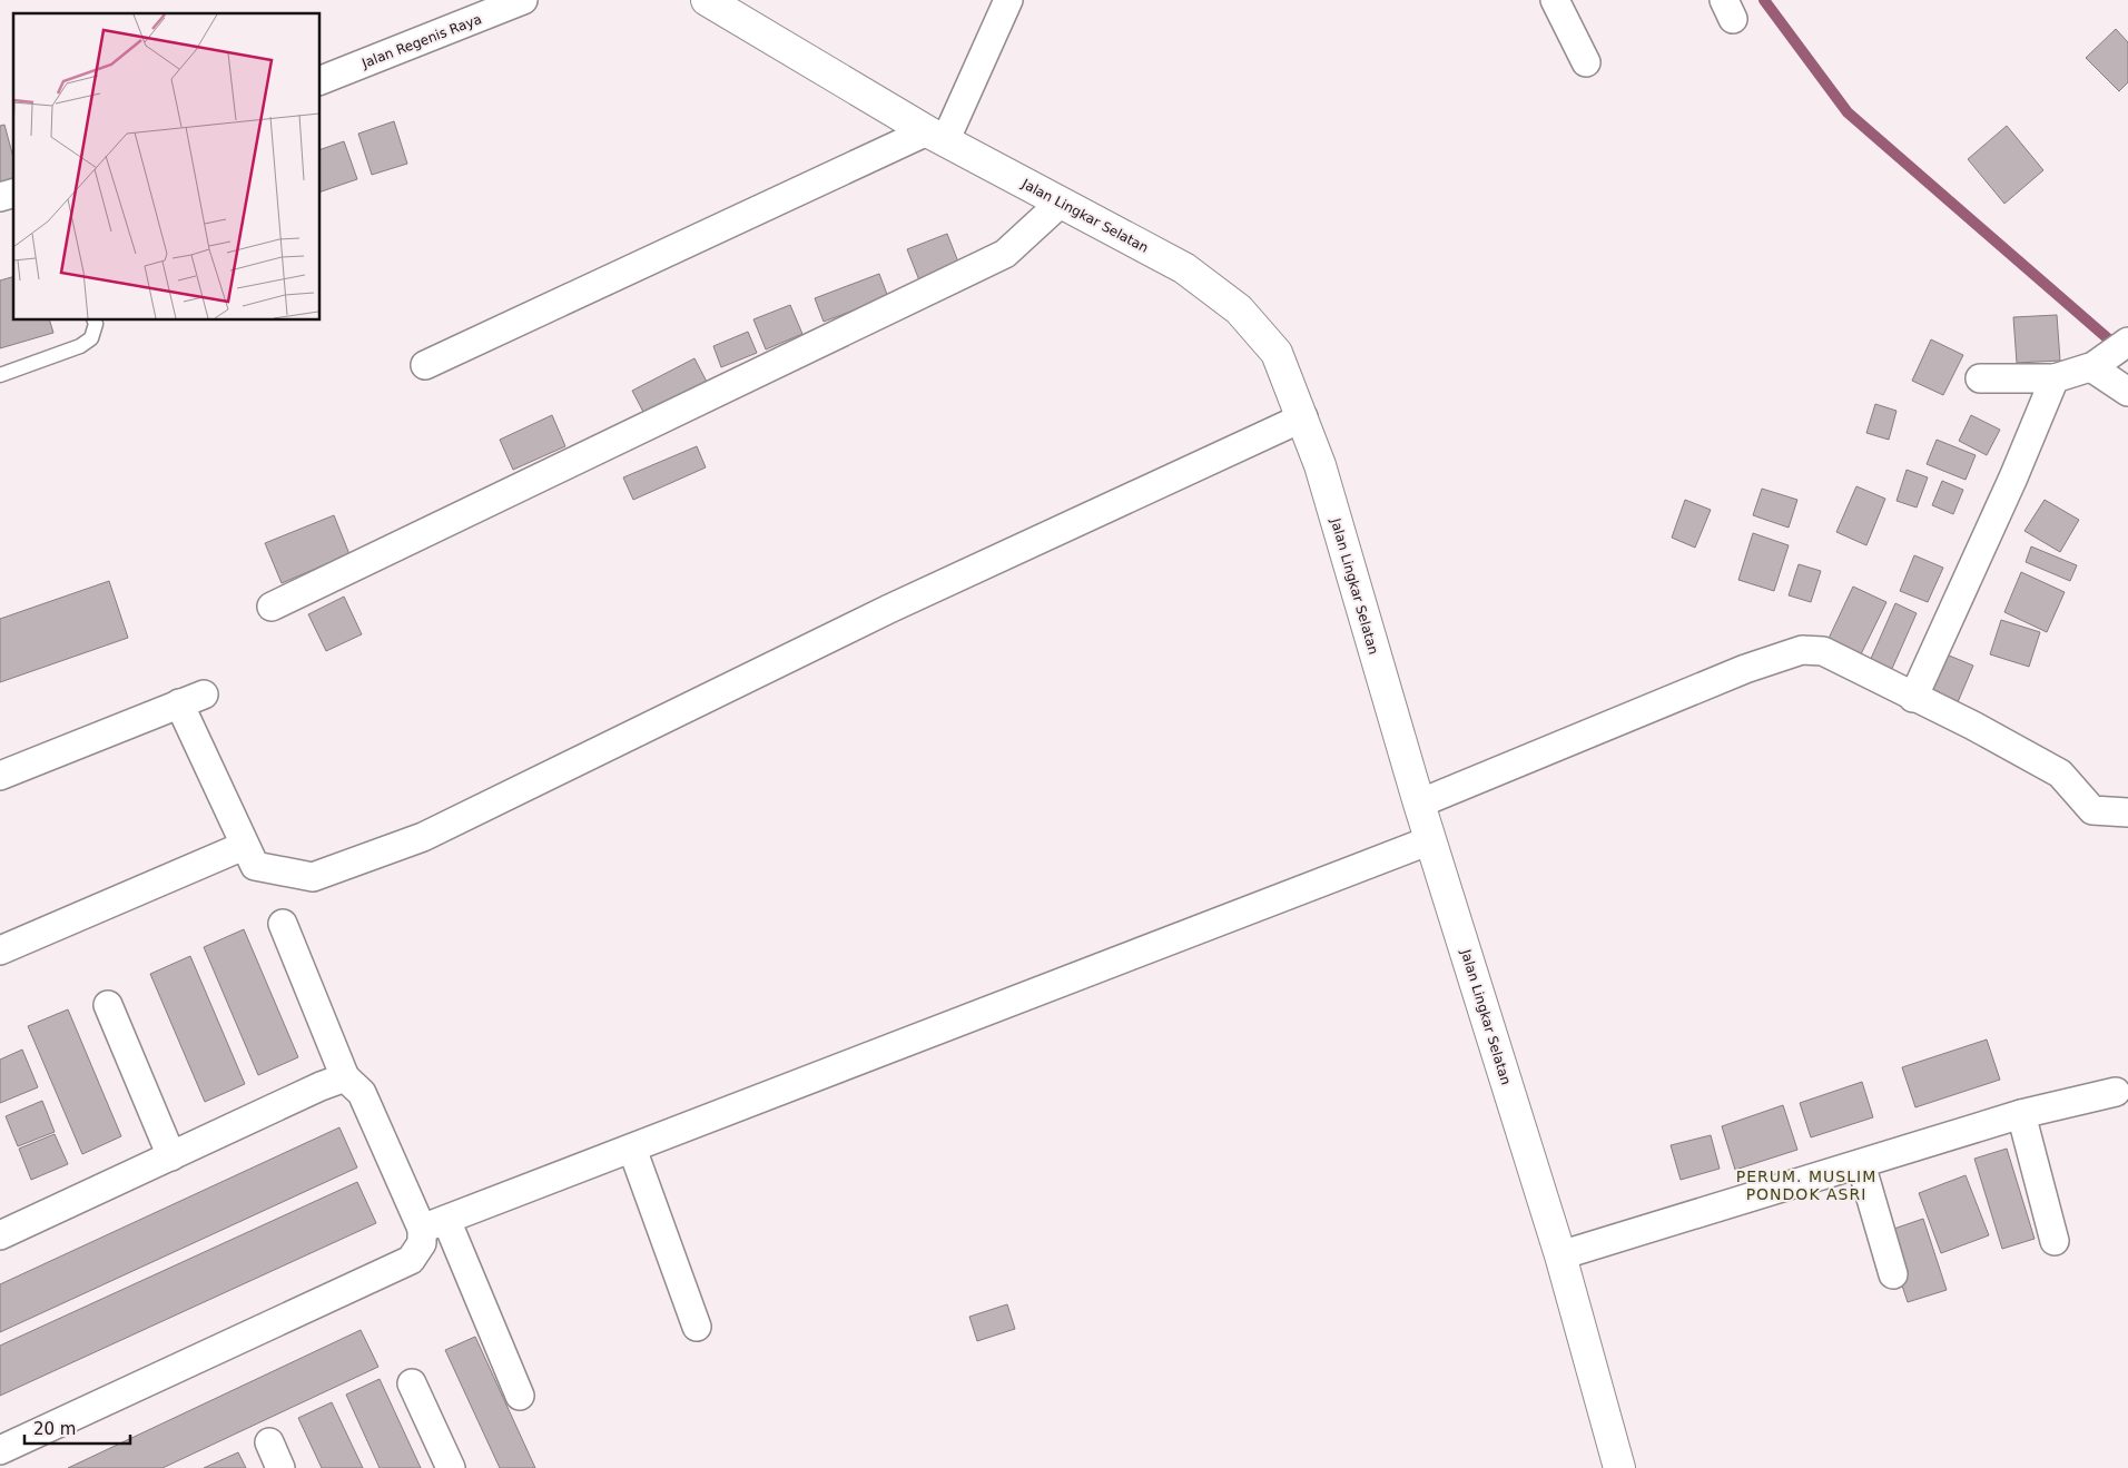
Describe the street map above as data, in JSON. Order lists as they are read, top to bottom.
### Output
{
  "streets": {
    "street": ["Jalan Regenis Raya", "Jalan Lingkar Selatan"]
  },
  "districts": ["PERUM. MUSLIM PONDOK ASRI"],
  "scale_bar": "20 m"
}
